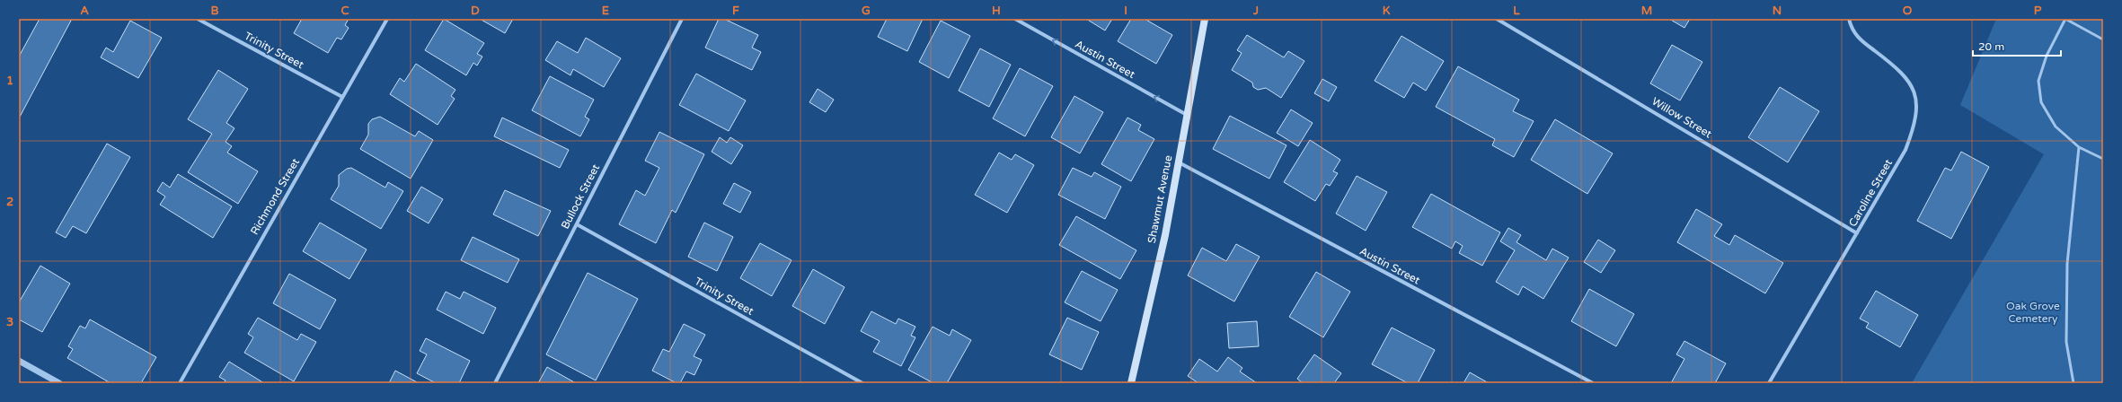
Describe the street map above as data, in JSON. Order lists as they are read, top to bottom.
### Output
{
  "streets": {
    "main road": ["Shawmut Avenue"],
    "street": [
      "Trinity Street",
      "Austin Street",
      "Willow Street",
      "Caroline Street",
      "Richmond Street",
      "Bullock Street"
    ]
  },
  "crossings": [
    ["Trinity Street", "Richmond Street"],
    ["Trinity Street", "Bullock Street"],
    ["Austin Street", "Shawmut Avenue"],
    ["Willow Street", "Caroline Street"]
  ],
  "parks": ["Oak Grove Cemetery"],
  "scale_bar": "20 m",
  "grid": {
    "columns": [
      "A",
      "B",
      "C",
      "D",
      "E",
      "F",
      "G",
      "H",
      "I",
      "J",
      "K",
      "L",
      "M",
      "N",
      "O",
      "P"
    ],
    "rows": ["1", "2", "3"]
  }
}
